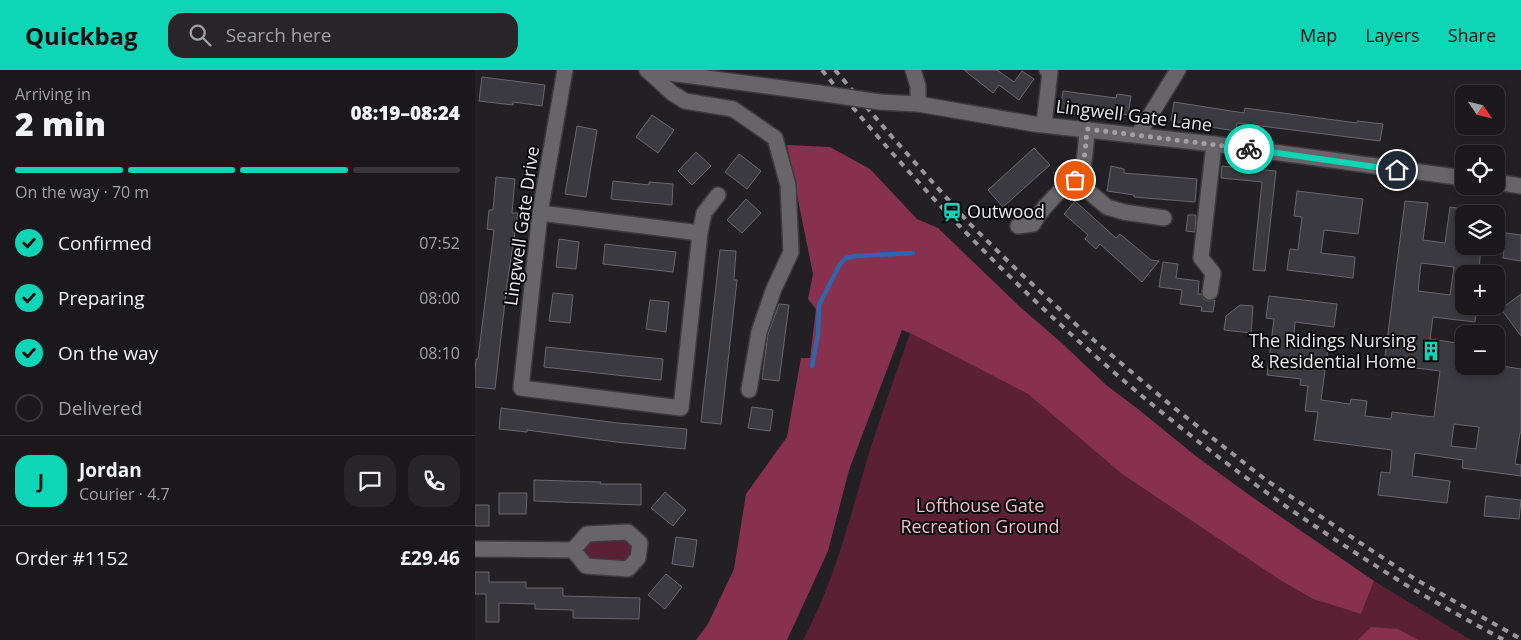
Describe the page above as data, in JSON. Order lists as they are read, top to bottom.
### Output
{
  "streets": {
    "street": ["Lingwell Gate Lane", "Lingwell Gate Drive"]
  },
  "parks": ["Lofthouse Gate Recreation Ground"],
  "places": {
    "station": ["Outwood"],
    "building": ["The Ridings Nursing & Residential Home"]
  },
  "north": "bottom right",
  "page": {
    "header": "Quickbag",
    "search": "Search here",
    "nav": ["Map", "Layers", "Share"],
    "heading": ["2 min", "Arriving in", "08:19–08:24"],
    "panel": [
      "Jordan",
      "Courier · 4.7",
      "Order #1152",
      "£29.46"
    ],
    "map_buttons": ["+", "−"],
    "bar": "On the way · 70 m",
    "list": [
      ["Confirmed", "07:52"],
      ["Preparing", "08:00"],
      ["On the way", "08:10"],
      "Delivered"
    ],
    "round": "J"
  }
}
